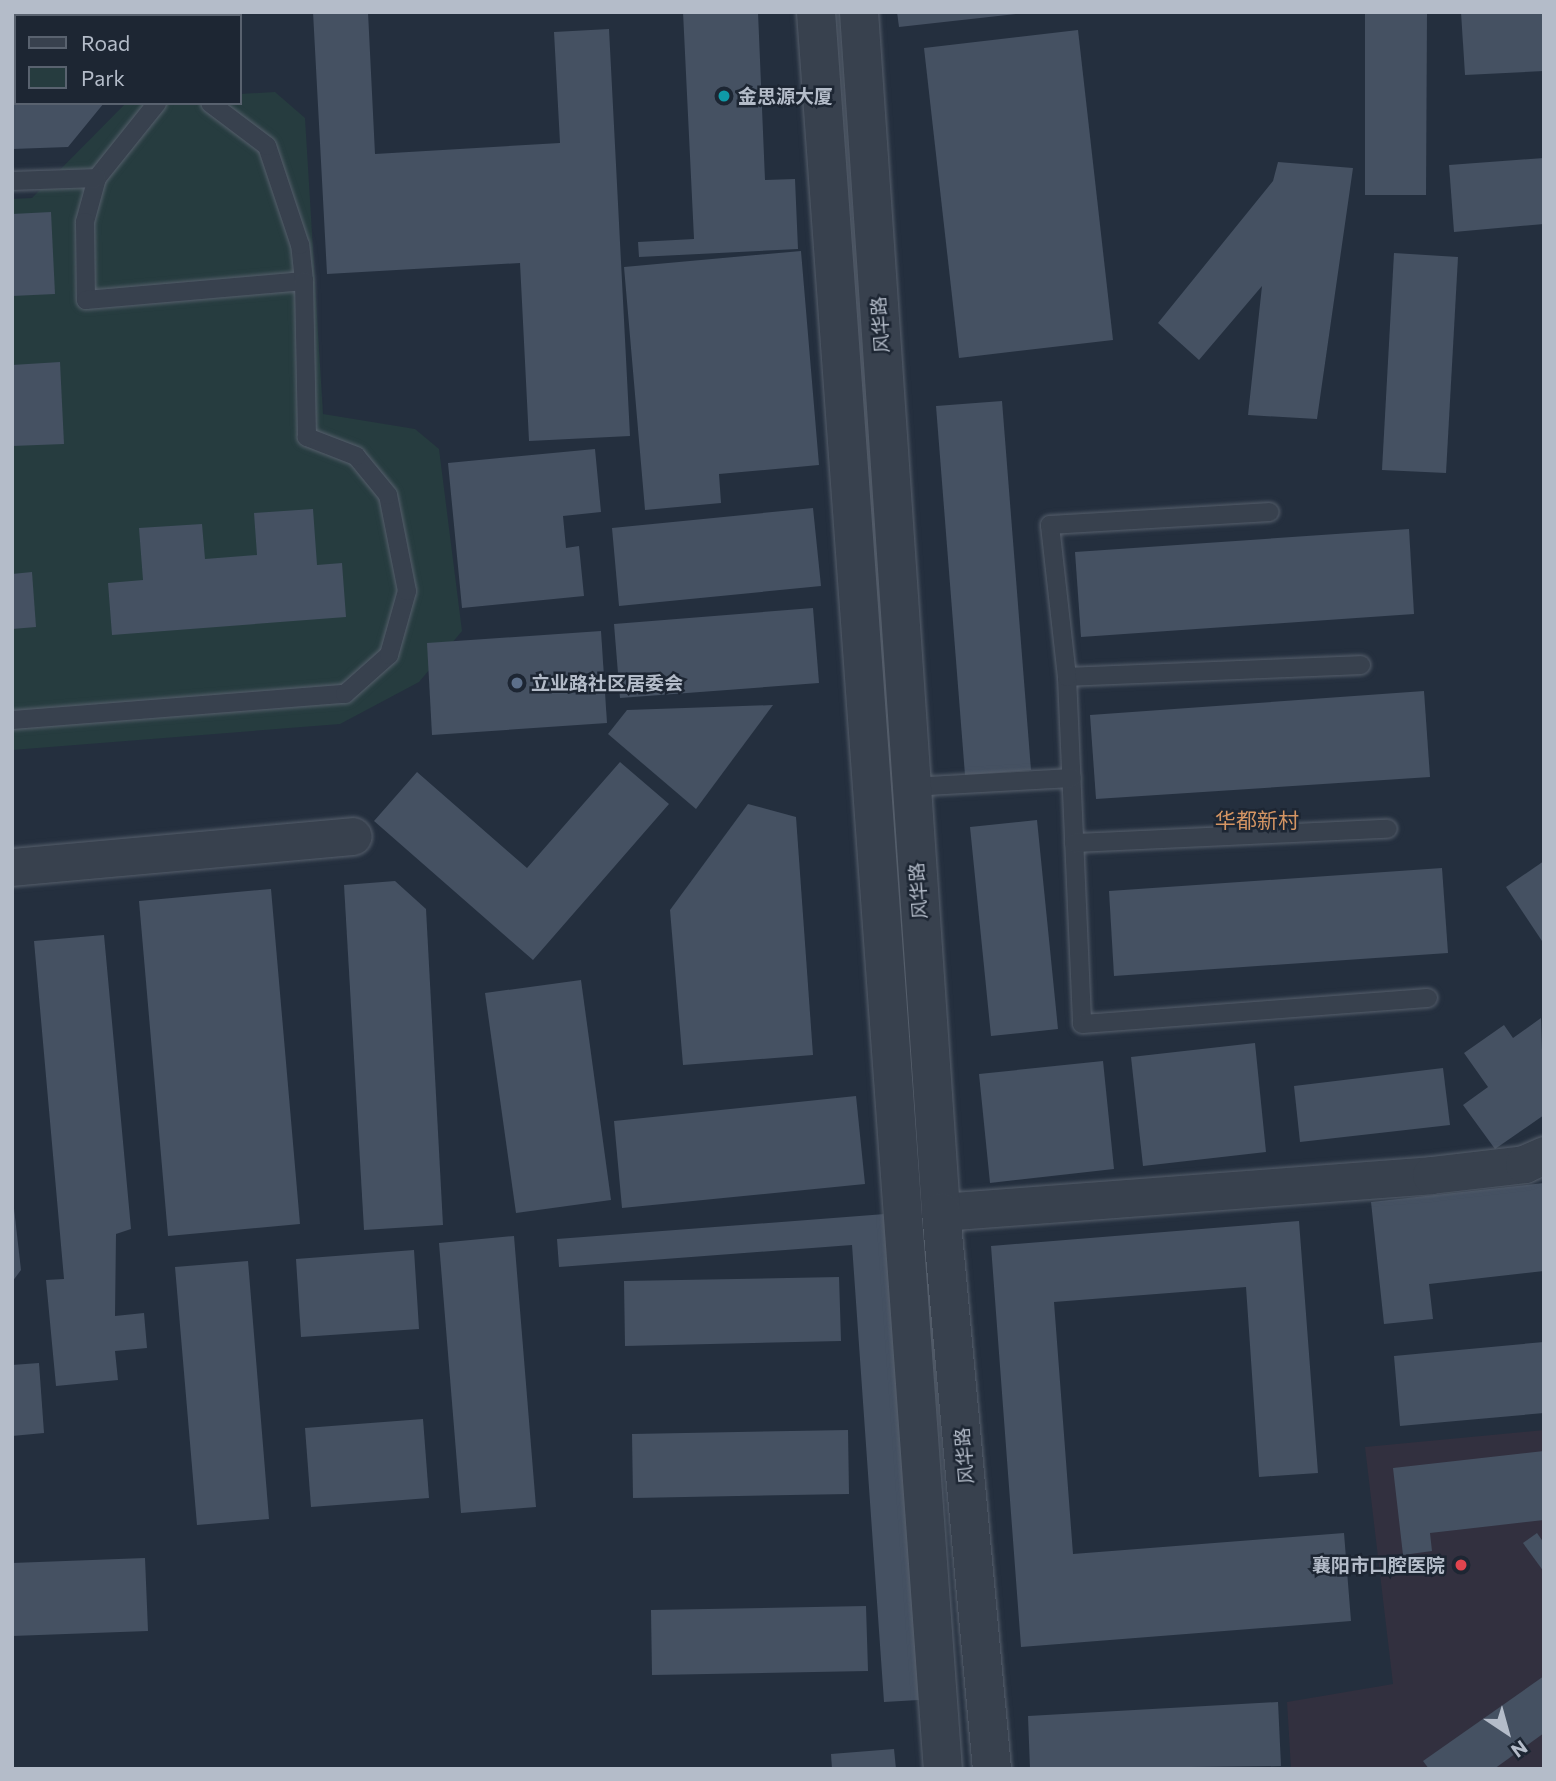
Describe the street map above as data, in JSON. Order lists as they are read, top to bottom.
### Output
{
  "streets": {
    "street": ["风华路"]
  },
  "districts": ["华都新村"],
  "places": ["金思源大厦", "立业路社区居委会", "襄阳市口腔医院"],
  "legend": ["Road", "Park"],
  "north": "bottom right"
}
